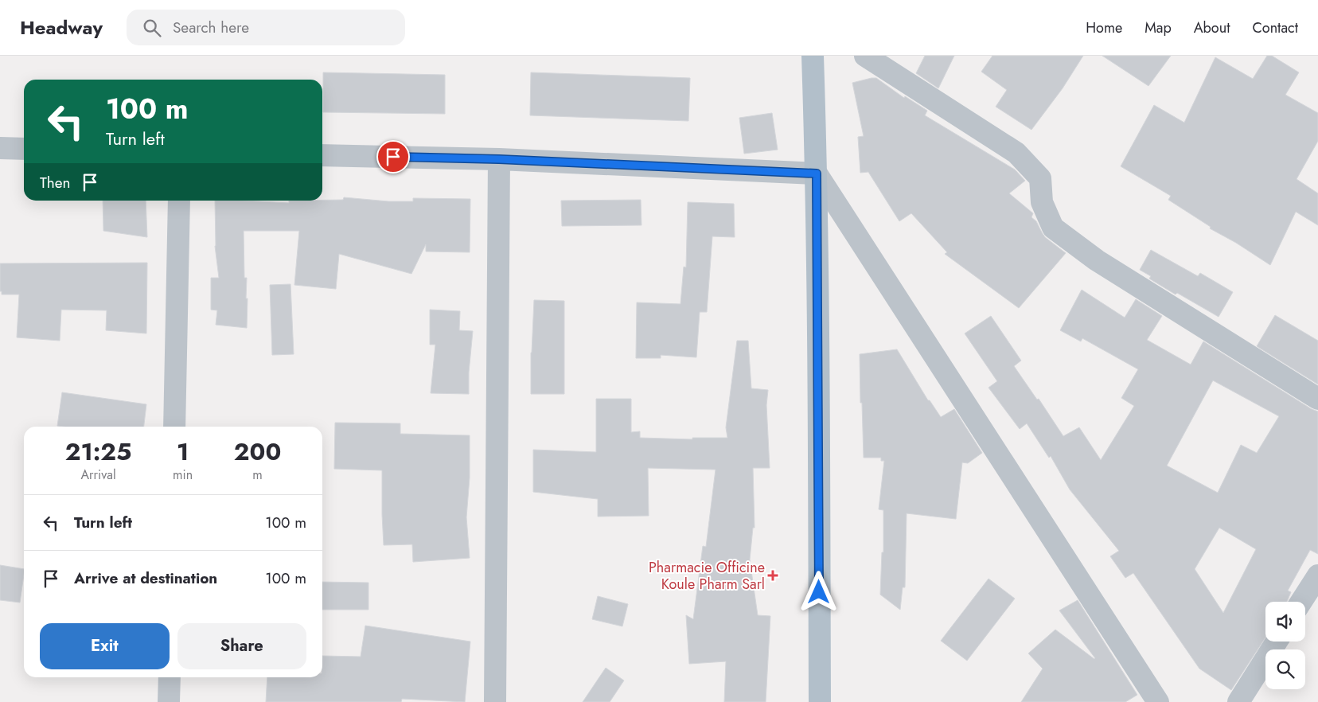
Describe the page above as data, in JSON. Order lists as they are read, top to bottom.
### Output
{
  "places": {
    "health": ["Pharmacie Officine Koule Pharm Sarl"]
  },
  "page": {
    "header": "Headway",
    "search": "Search here",
    "nav": [
      "Home",
      "Map",
      "About",
      "Contact"
    ],
    "turn": ["100 m", "Turn left"],
    "then": "Then",
    "eta": [
      "21:25",
      "Arrival",
      "1",
      "min",
      "200",
      "m"
    ],
    "list": [
      {
        "name": "Turn left",
        "value": "100 m"
      },
      {
        "name": "Arrive at destination",
        "value": "100 m"
      }
    ],
    "buttons": ["Exit", "Share"]
  }
}
